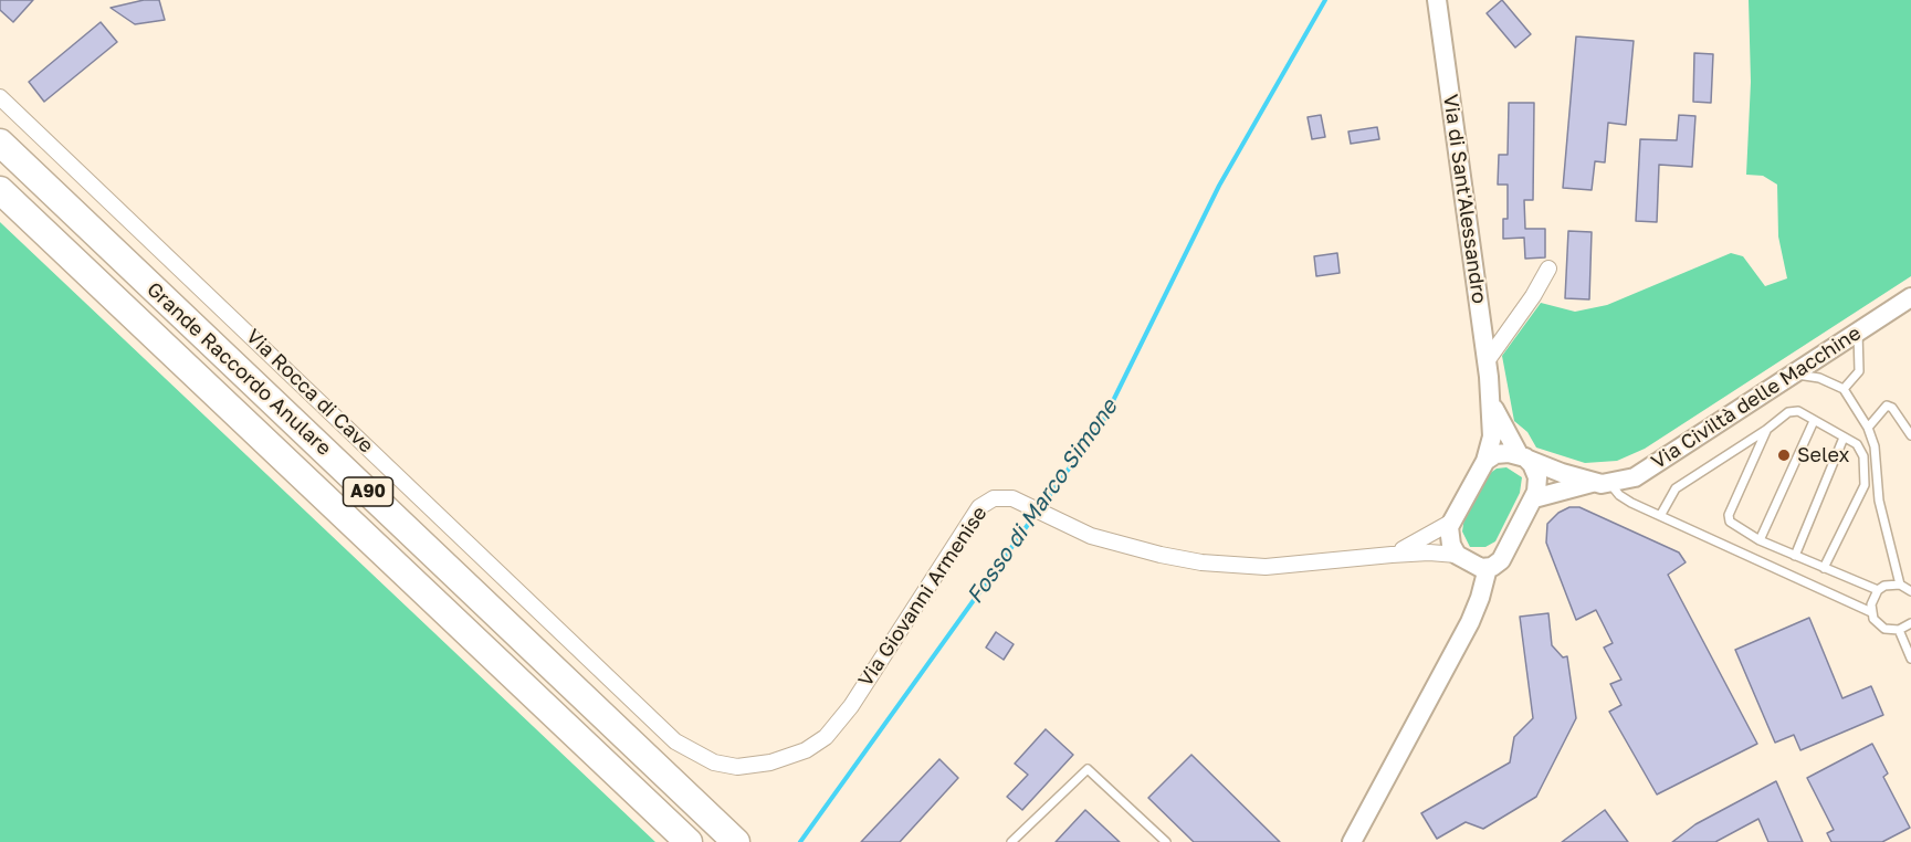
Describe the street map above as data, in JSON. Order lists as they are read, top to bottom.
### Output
{
  "streets": {
    "highway": ["Grande Raccordo Anulare", "A90"],
    "street": [
      "Via di Sant'Alessandro",
      "Via Rocca di Cave",
      "Via Civiltà delle Macchine",
      "Via Giovanni Armenise"
    ]
  },
  "crossings": [
    ["Via di Sant'Alessandro", "Via Civiltà delle Macchine"],
    ["Via di Sant'Alessandro", "Via Giovanni Armenise"],
    ["Via Rocca di Cave", "Via Giovanni Armenise"]
  ],
  "water": ["Fosso di Marco Simone"],
  "places": ["Selex"]
}
